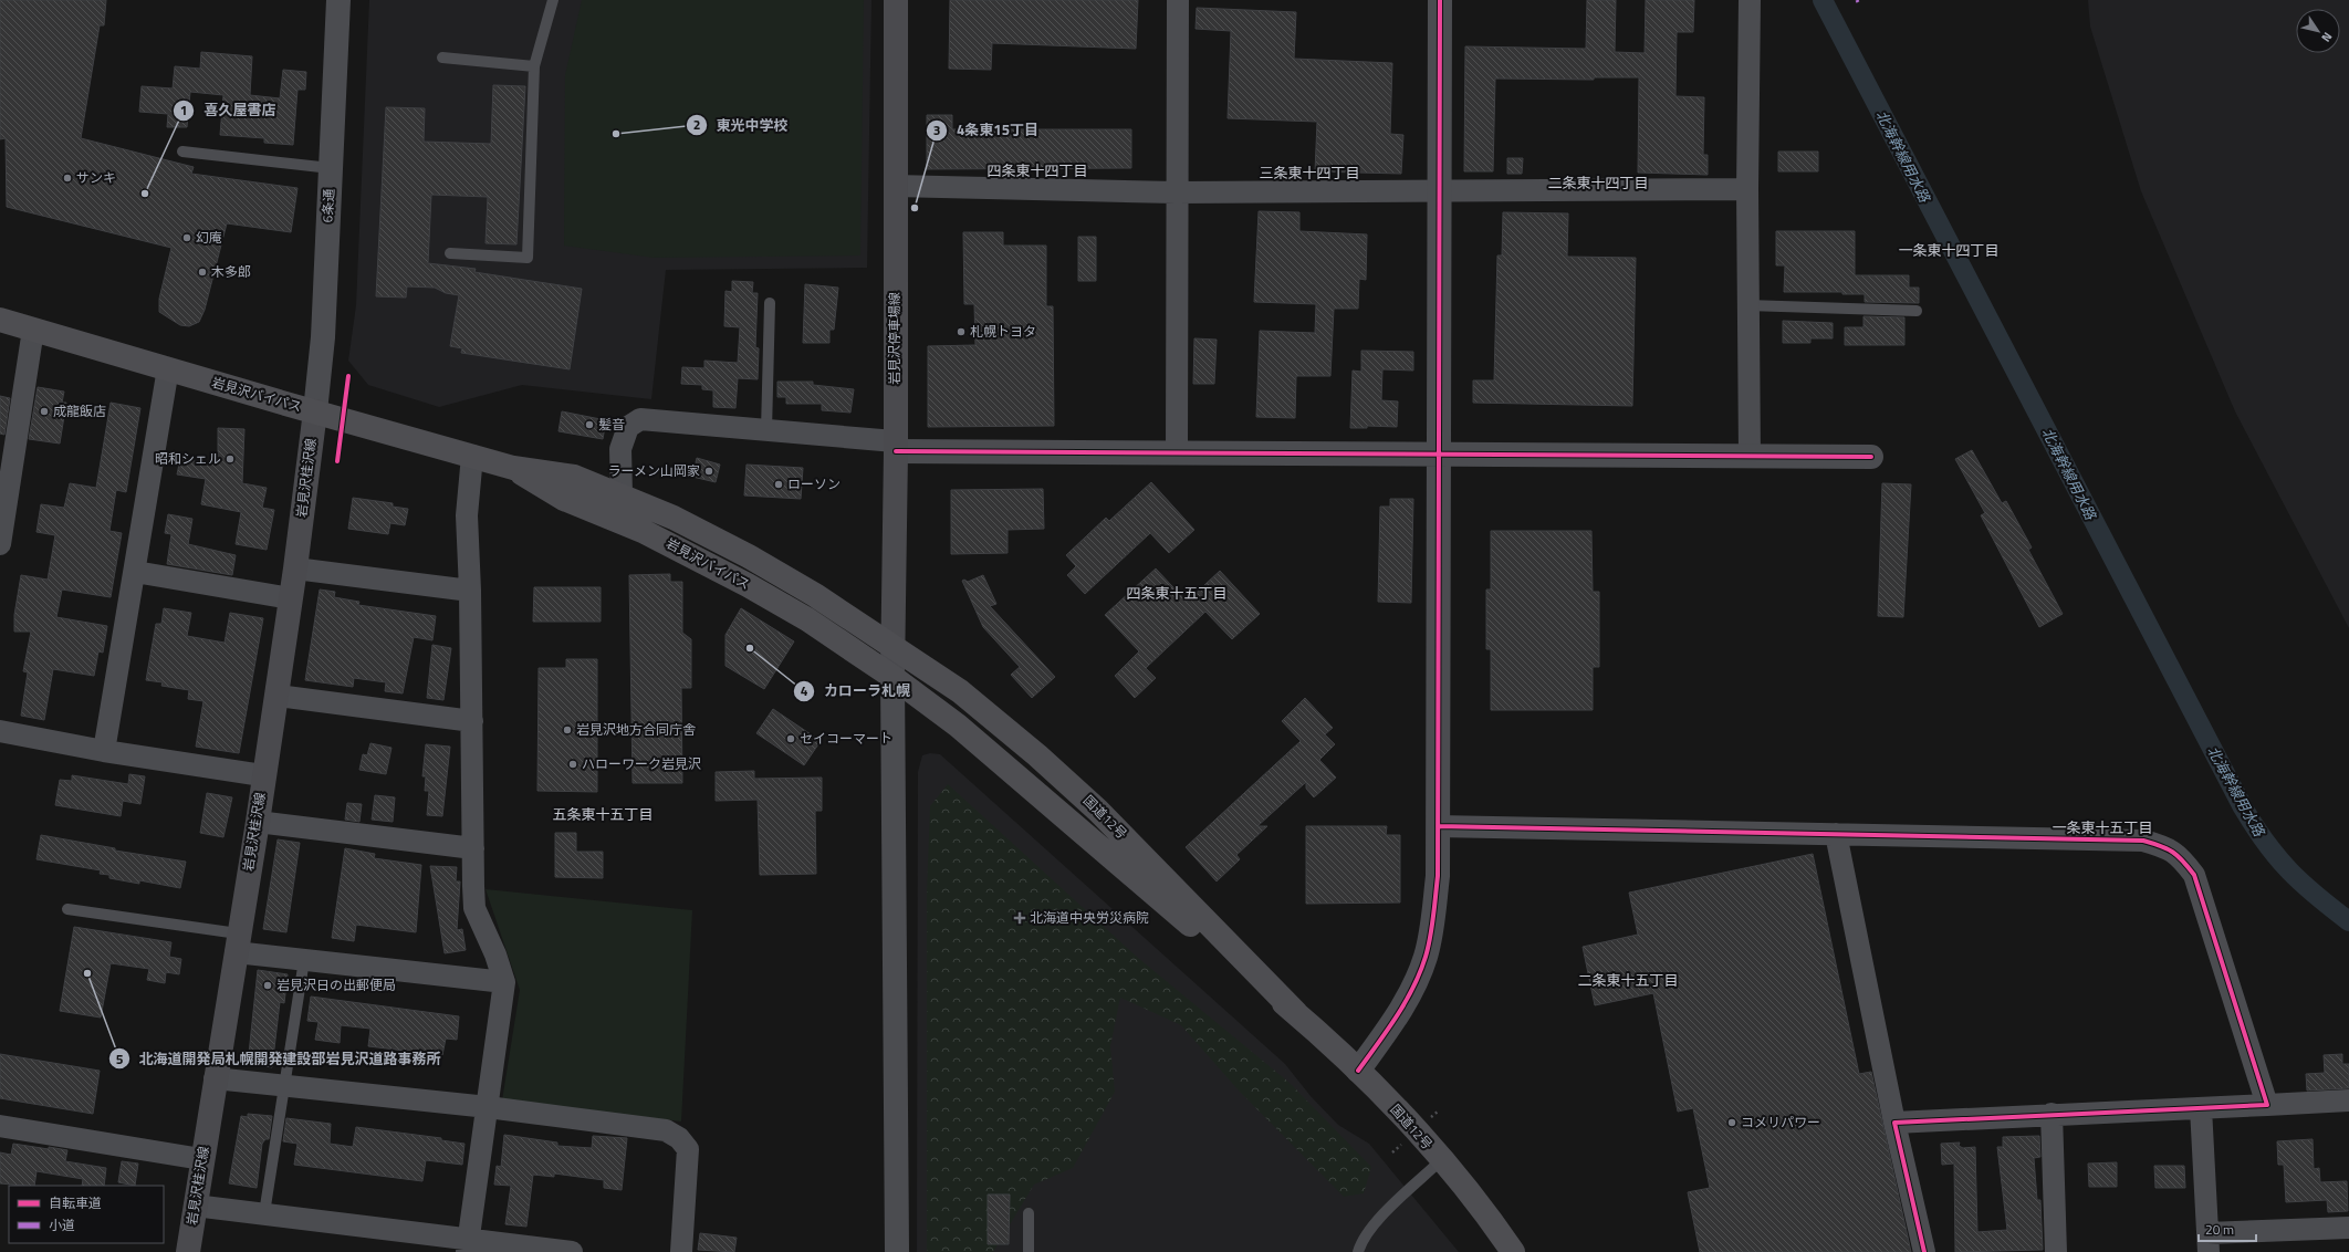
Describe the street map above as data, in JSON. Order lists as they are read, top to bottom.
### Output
{
  "streets": {
    "highway": ["岩見沢バイパス", "国道12号"],
    "main road": ["岩見沢停車場線", "岩見沢桂沢線"],
    "street": ["6条通"]
  },
  "crossings": [
    ["6条通", "岩見沢バイパス"],
    ["6条通", "岩見沢桂沢線"],
    ["岩見沢停車場線", "岩見沢バイパス"],
    ["岩見沢停車場線", "国道12号"],
    ["岩見沢バイパス", "岩見沢桂沢線"],
    ["岩見沢バイパス", "国道12号"]
  ],
  "districts": [
    "四条東十四丁目",
    "三条東十四丁目",
    "二条東十四丁目",
    "一条東十四丁目",
    "四条東十五丁目",
    "五条東十五丁目",
    "一条東十五丁目",
    "二条東十五丁目"
  ],
  "water": ["北海幹線用水路"],
  "places": {
    "other": [
      "東光中学校",
      "サンキ",
      "喜久屋書店",
      "4条東15丁目",
      "幻庵",
      "木多郎",
      "札幌トヨタ",
      "成龍飯店",
      "髪音",
      "昭和シェル",
      "ラーメン山岡家",
      "ローソン",
      "カローラ札幌",
      "岩見沢地方合同庁舎",
      "セイコーマート",
      "ハローワーク岩見沢",
      "北海道開発局札幌開発建設部岩見沢道路事務所",
      "岩見沢日の出郵便局",
      "コメリパワー"
    ],
    "health": ["北海道中央労災病院"]
  },
  "legend": ["自転車道", "小道"],
  "scale_bar": "20 m",
  "north": "bottom right"
}
